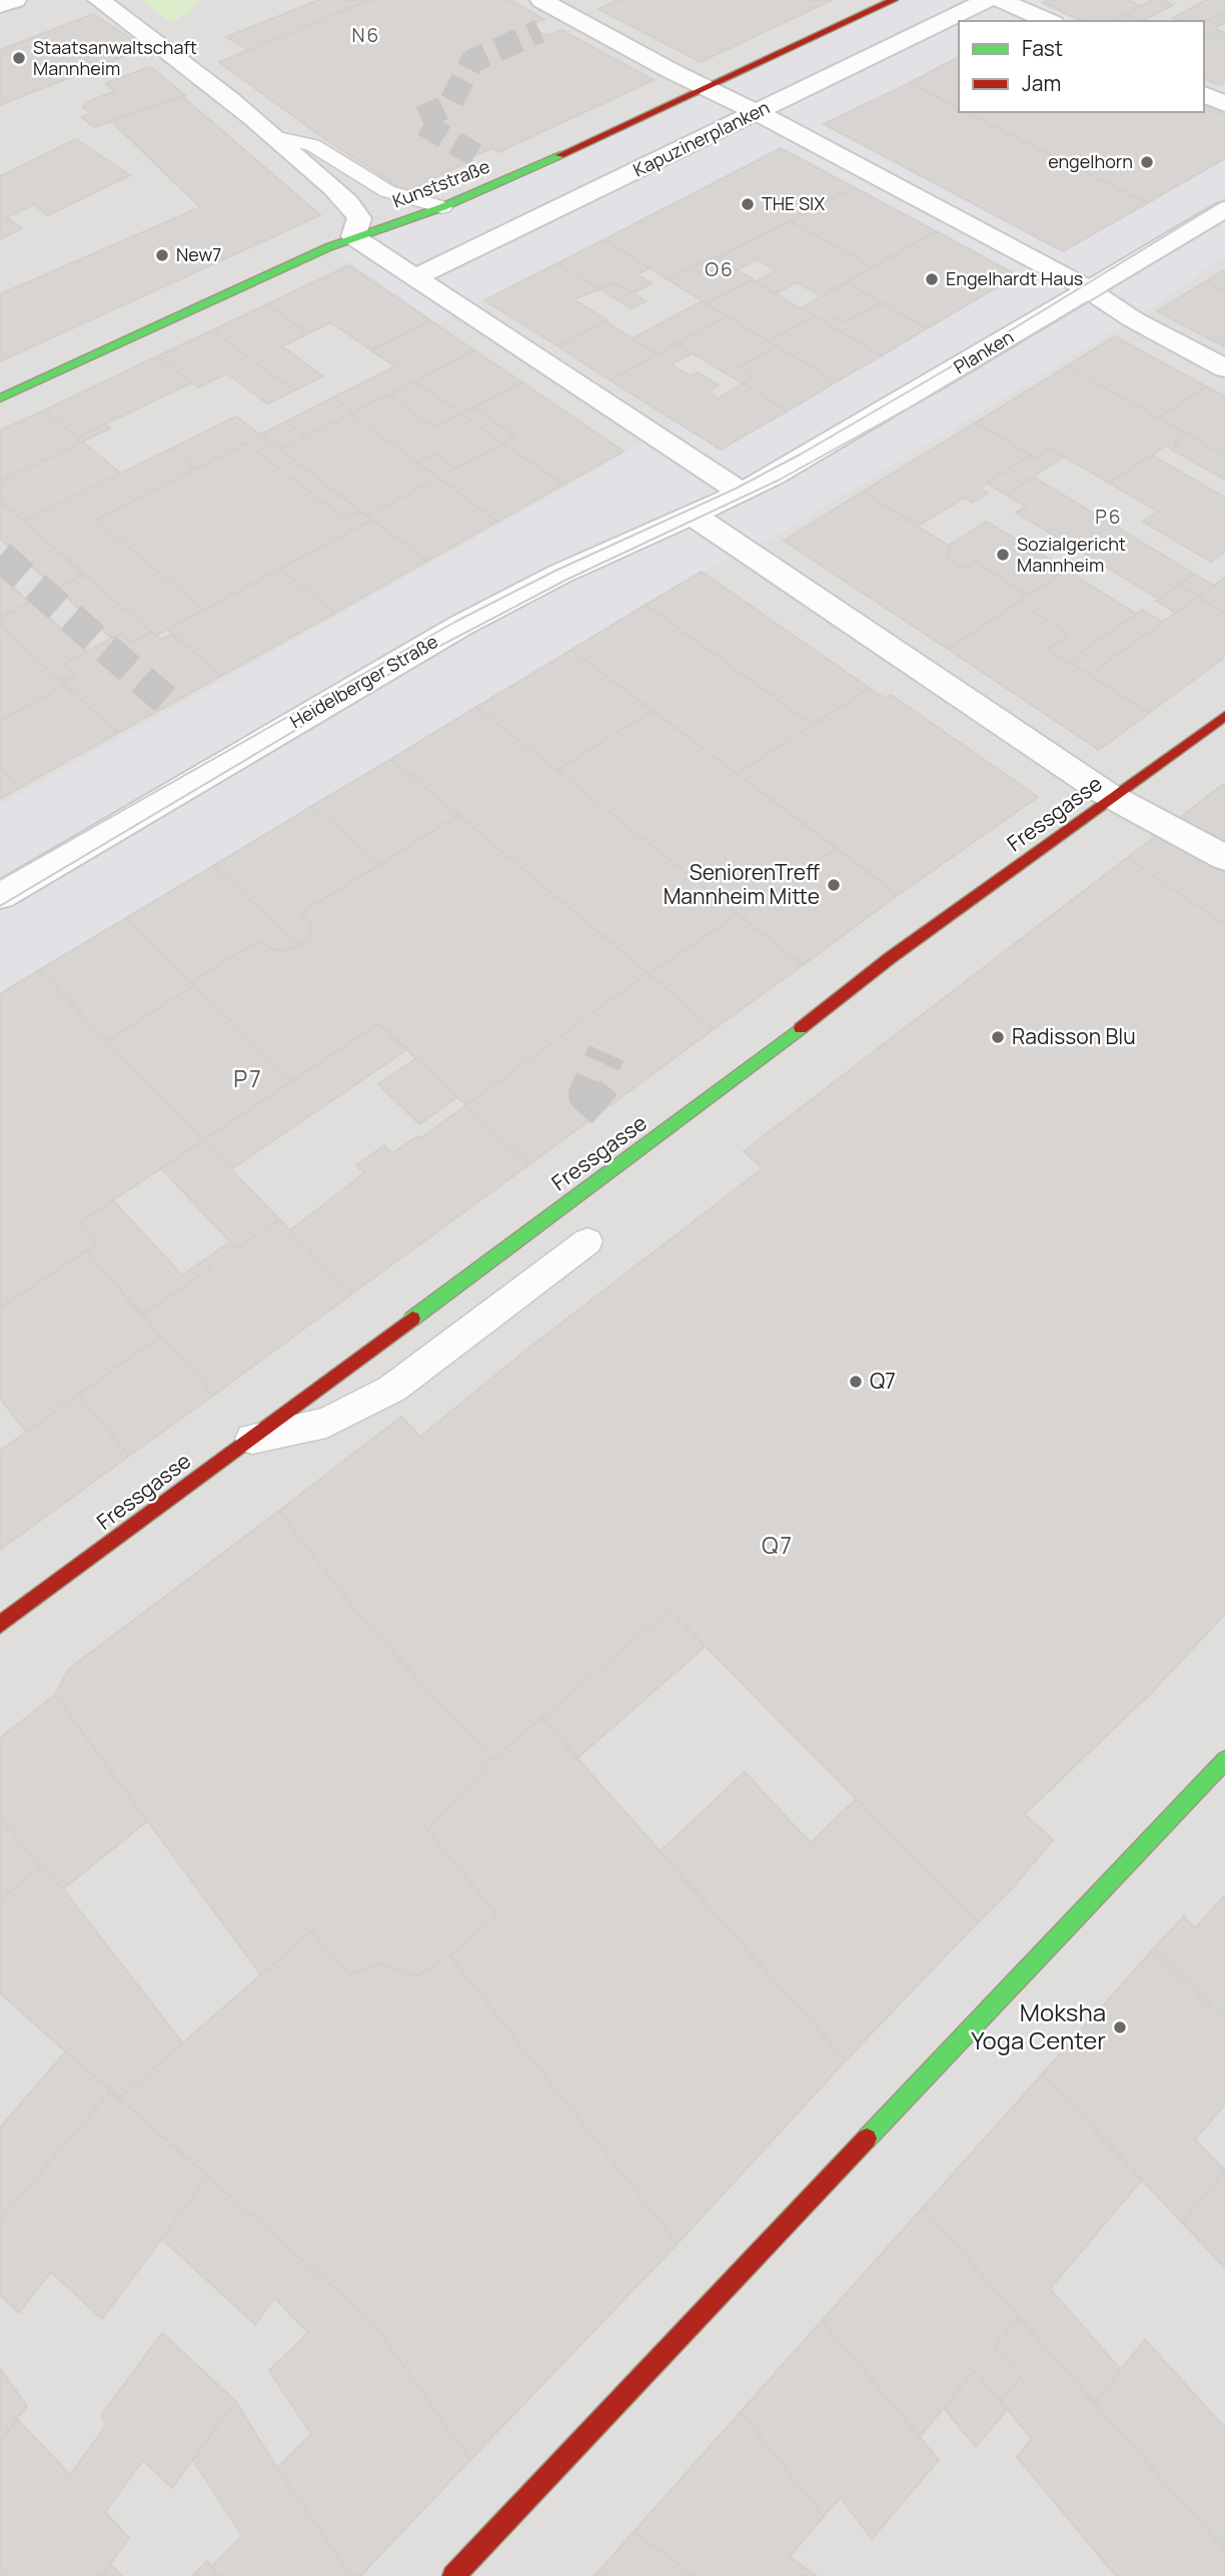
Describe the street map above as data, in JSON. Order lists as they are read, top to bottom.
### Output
{
  "streets": {
    "street": [
      "Kapuzinerplanken",
      "Kunststraße",
      "Planken",
      "Heidelberger Straße",
      "Fressgasse"
    ]
  },
  "crossings": [
    ["Planken", "Heidelberger Straße"]
  ],
  "districts": [
    "N6",
    "O6",
    "P6",
    "P7",
    "Q7"
  ],
  "places": [
    "Staatsanwaltschaft Mannheim",
    "engelhorn",
    "THE SIX",
    "New7",
    "Engelhardt Haus",
    "Sozialgericht Mannheim",
    "SeniorenTreff Mannheim Mitte",
    "Radisson Blu",
    "Q7",
    "Moksha Yoga Center"
  ],
  "legend": ["Fast", "Jam"]
}
